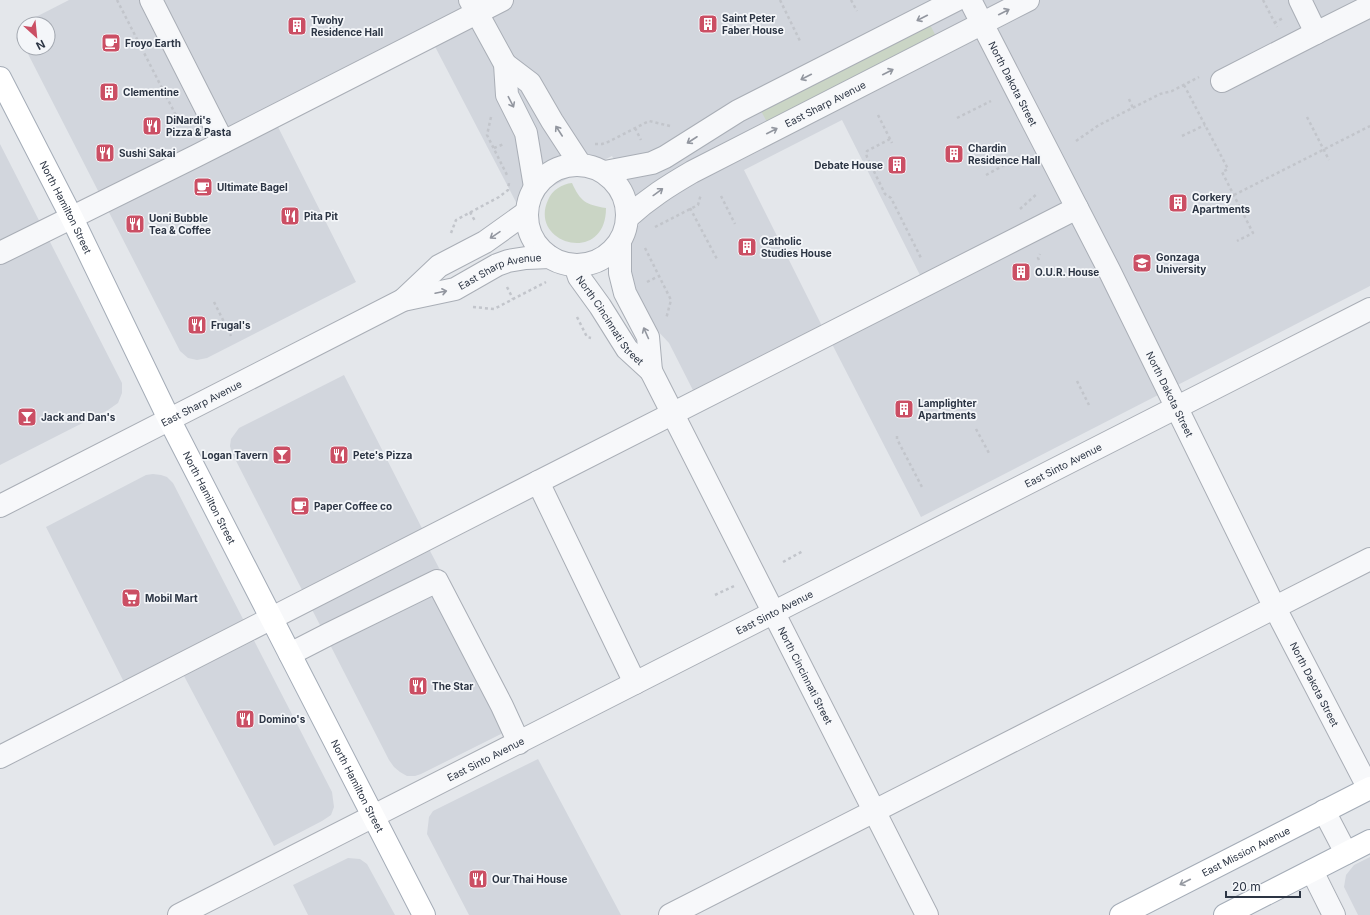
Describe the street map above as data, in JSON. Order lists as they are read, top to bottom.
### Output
{
  "streets": {
    "main road": ["North Hamilton Street", "East Mission Avenue"],
    "street": [
      "North Dakota Street",
      "East Sharp Avenue",
      "North Cincinnati Street",
      "East Sinto Avenue"
    ]
  },
  "crossings": [
    ["North Dakota Street", "East Sharp Avenue"],
    ["North Dakota Street", "East Sinto Avenue"],
    ["North Dakota Street", "East Mission Avenue"],
    ["East Sharp Avenue", "North Hamilton Street"],
    ["East Sharp Avenue", "North Cincinnati Street"],
    ["North Hamilton Street", "East Sinto Avenue"],
    ["North Cincinnati Street", "East Sinto Avenue"]
  ],
  "places": {
    "building": [
      "Saint Peter Faber House",
      "Twohy Residence Hall",
      "Clementine",
      "Chardin Residence Hall",
      "Debate House",
      "Corkery Apartments",
      "Catholic Studies House",
      "O.U.R. House",
      "Lamplighter Apartments"
    ],
    "cafe": ["Froyo Earth", "Ultimate Bagel", "Paper Coffee co"],
    "restaurant": [
      "DiNardi's Pizza & Pasta",
      "Sushi Sakai",
      "Pita Pit",
      "Uoni Bubble Tea & Coffee",
      "Frugal's",
      "Pete's Pizza",
      "The Star",
      "Domino's",
      "Our Thai House"
    ],
    "school or university": ["Gonzaga University"],
    "bar": ["Jack and Dan's", "Logan Tavern"],
    "supermarket": ["Mobil Mart"]
  },
  "scale_bar": "20 m",
  "north": "bottom right"
}
